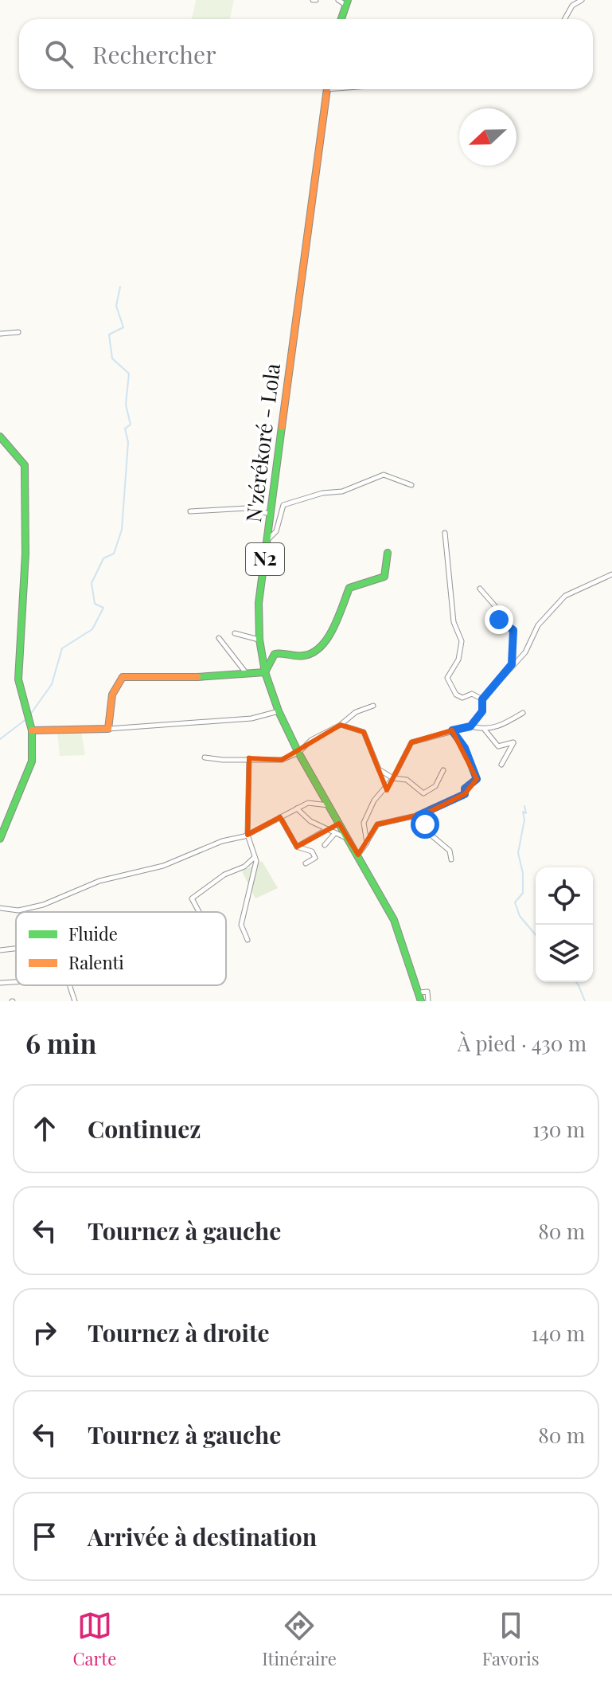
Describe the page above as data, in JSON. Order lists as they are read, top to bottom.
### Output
{
  "streets": {
    "main road": ["N'zérékoré - Lola", "N2"]
  },
  "legend": ["Fluide", "Ralenti"],
  "north": "left",
  "page": {
    "search": "Rechercher",
    "heading": ["6 min", "À pied · 430 m"],
    "list": [
      ["Continuez", "130 m"],
      ["Tournez à gauche", "80 m"],
      ["Tournez à droite", "140 m"],
      ["Tournez à gauche", "80 m"],
      "Arrivée à destination"
    ],
    "nav": ["Carte", "Itinéraire", "Favoris"]
  }
}
